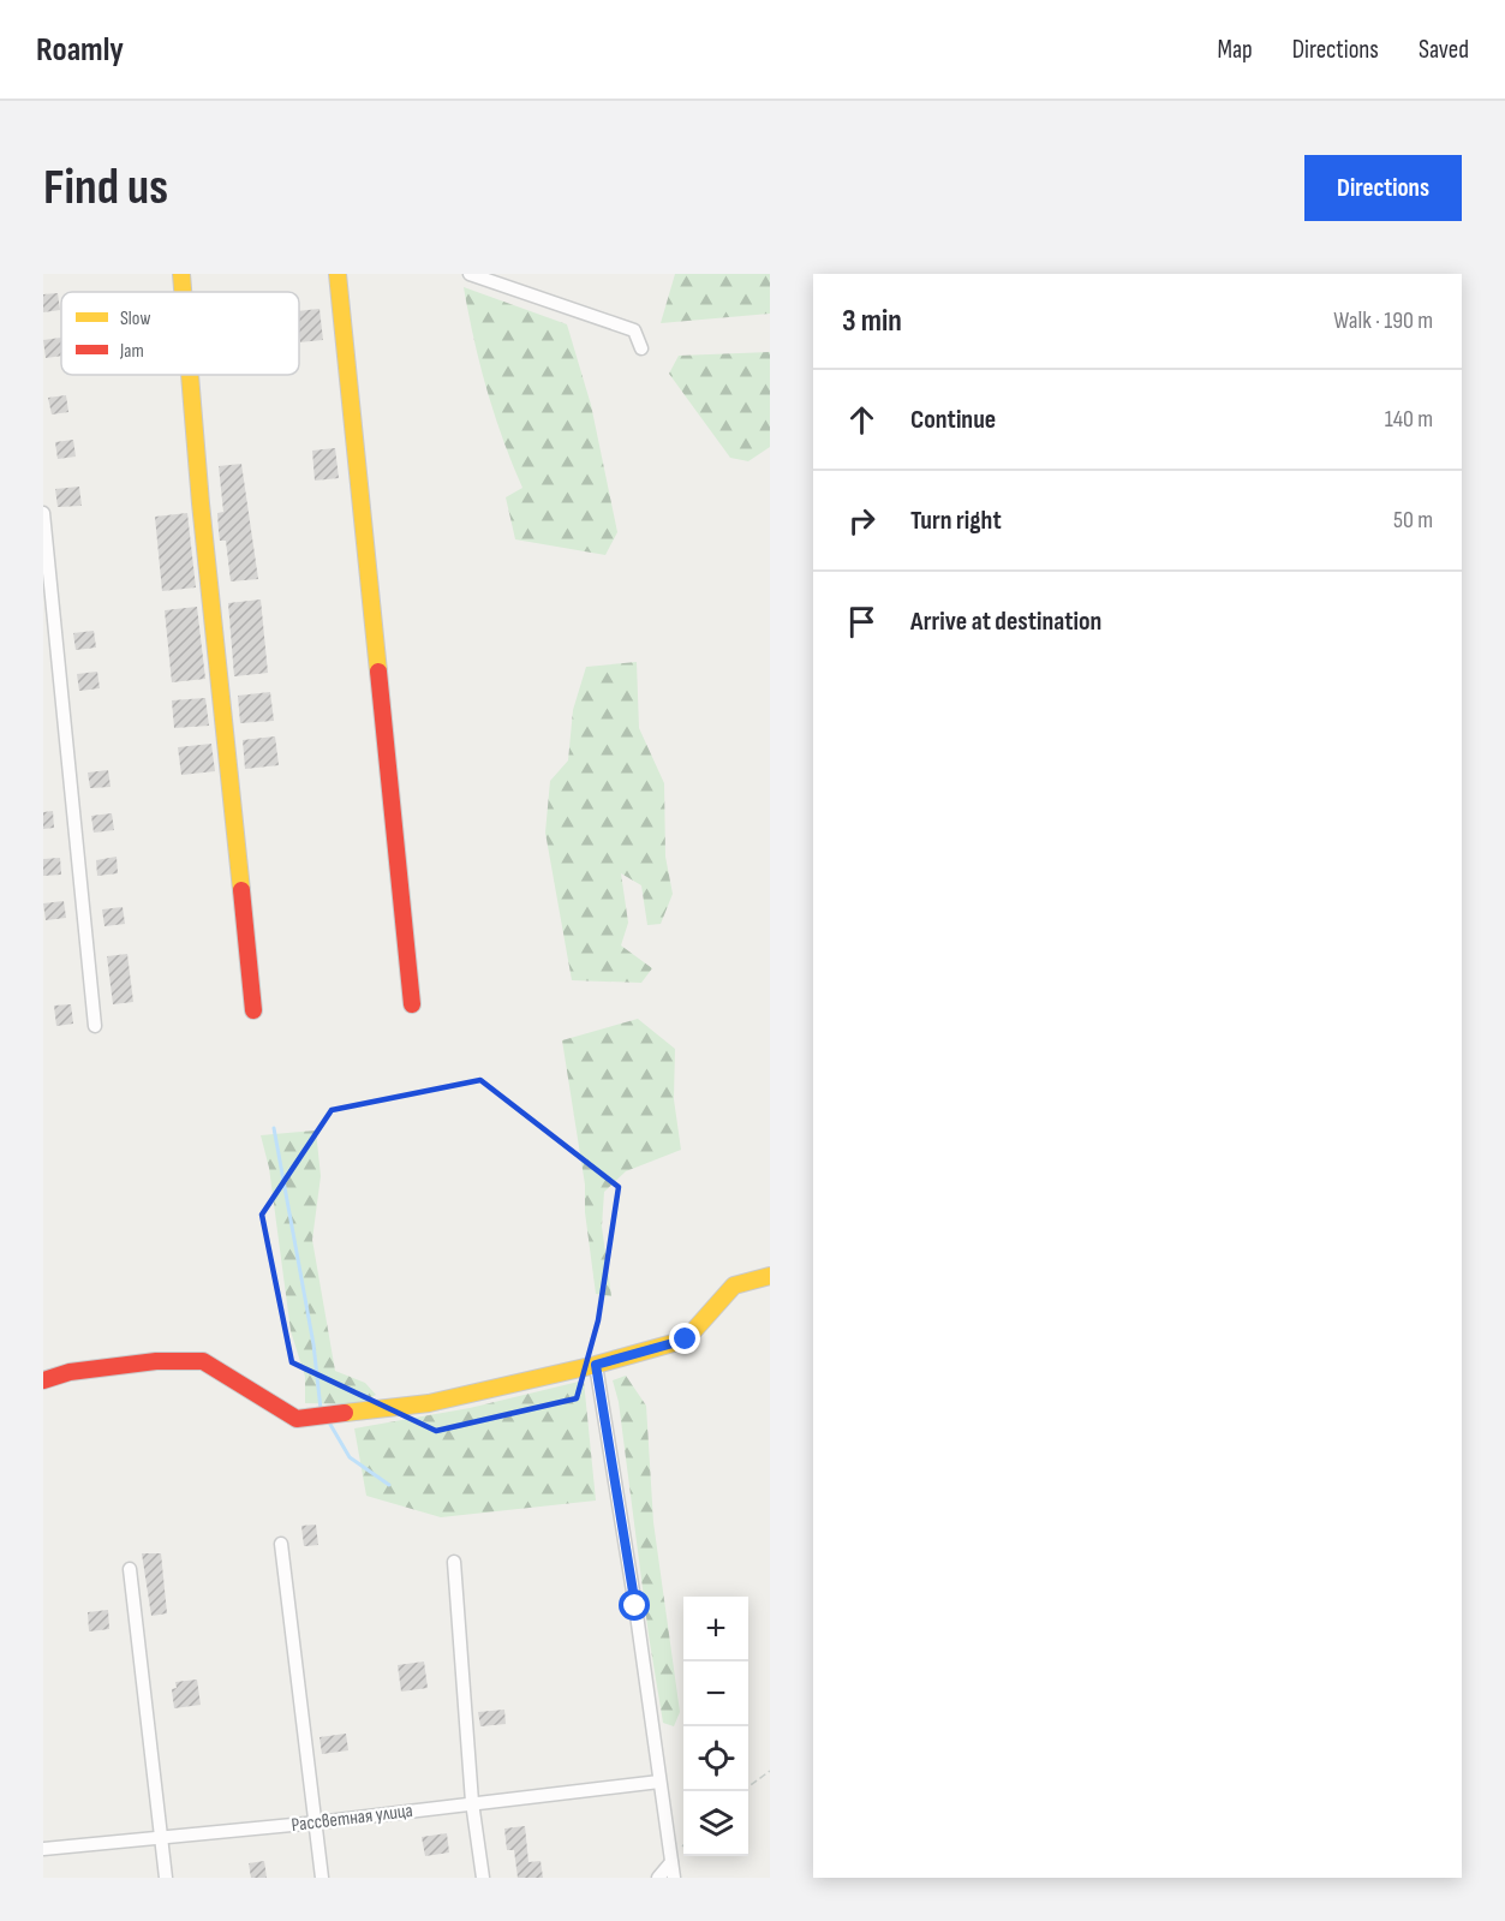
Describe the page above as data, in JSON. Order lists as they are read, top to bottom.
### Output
{
  "streets": {
    "street": ["Рассветная улица"]
  },
  "legend": ["Slow", "Jam"],
  "page": {
    "header": "Roamly",
    "nav": ["Map", "Directions", "Saved"],
    "buttons": "Directions",
    "title": "Find us",
    "heading": ["3 min", "Walk · 190 m"],
    "list": [
      ["Continue", "140 m"],
      ["Turn right", "50 m"],
      "Arrive at destination"
    ],
    "map_buttons": ["+", "−"]
  }
}
